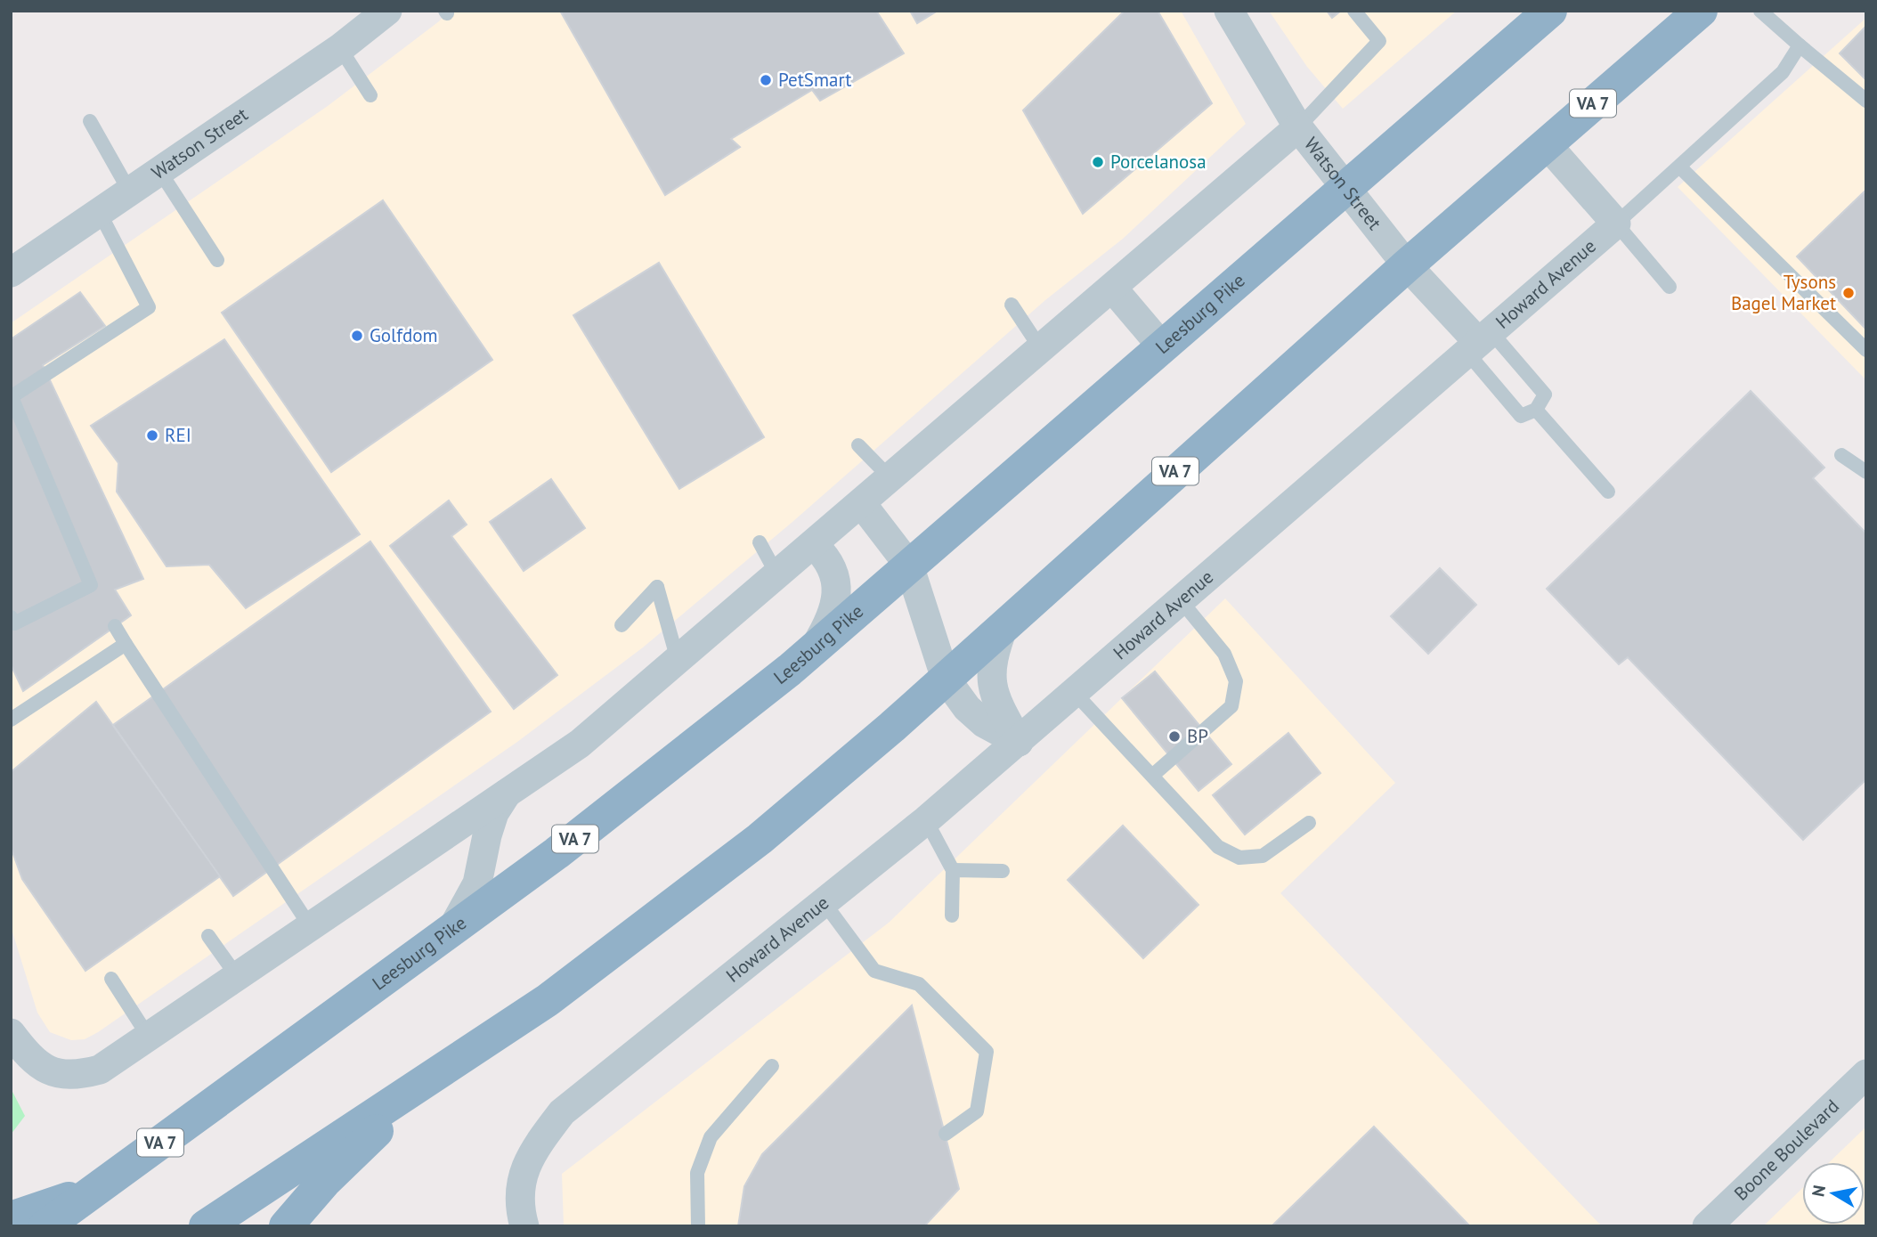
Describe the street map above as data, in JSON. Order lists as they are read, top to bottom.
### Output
{
  "streets": {
    "highway": ["VA 7", "Leesburg Pike"],
    "street": ["Watson Street", "Howard Avenue", "Boone Boulevard"]
  },
  "crossings": [
    ["VA 7", "Watson Street"],
    ["Watson Street", "Howard Avenue"],
    ["Watson Street", "Leesburg Pike"]
  ],
  "places": [
    "PetSmart",
    "Porcelanosa",
    "Tysons Bagel Market",
    "Golfdom",
    "REI",
    "BP"
  ],
  "north": "left"
}
